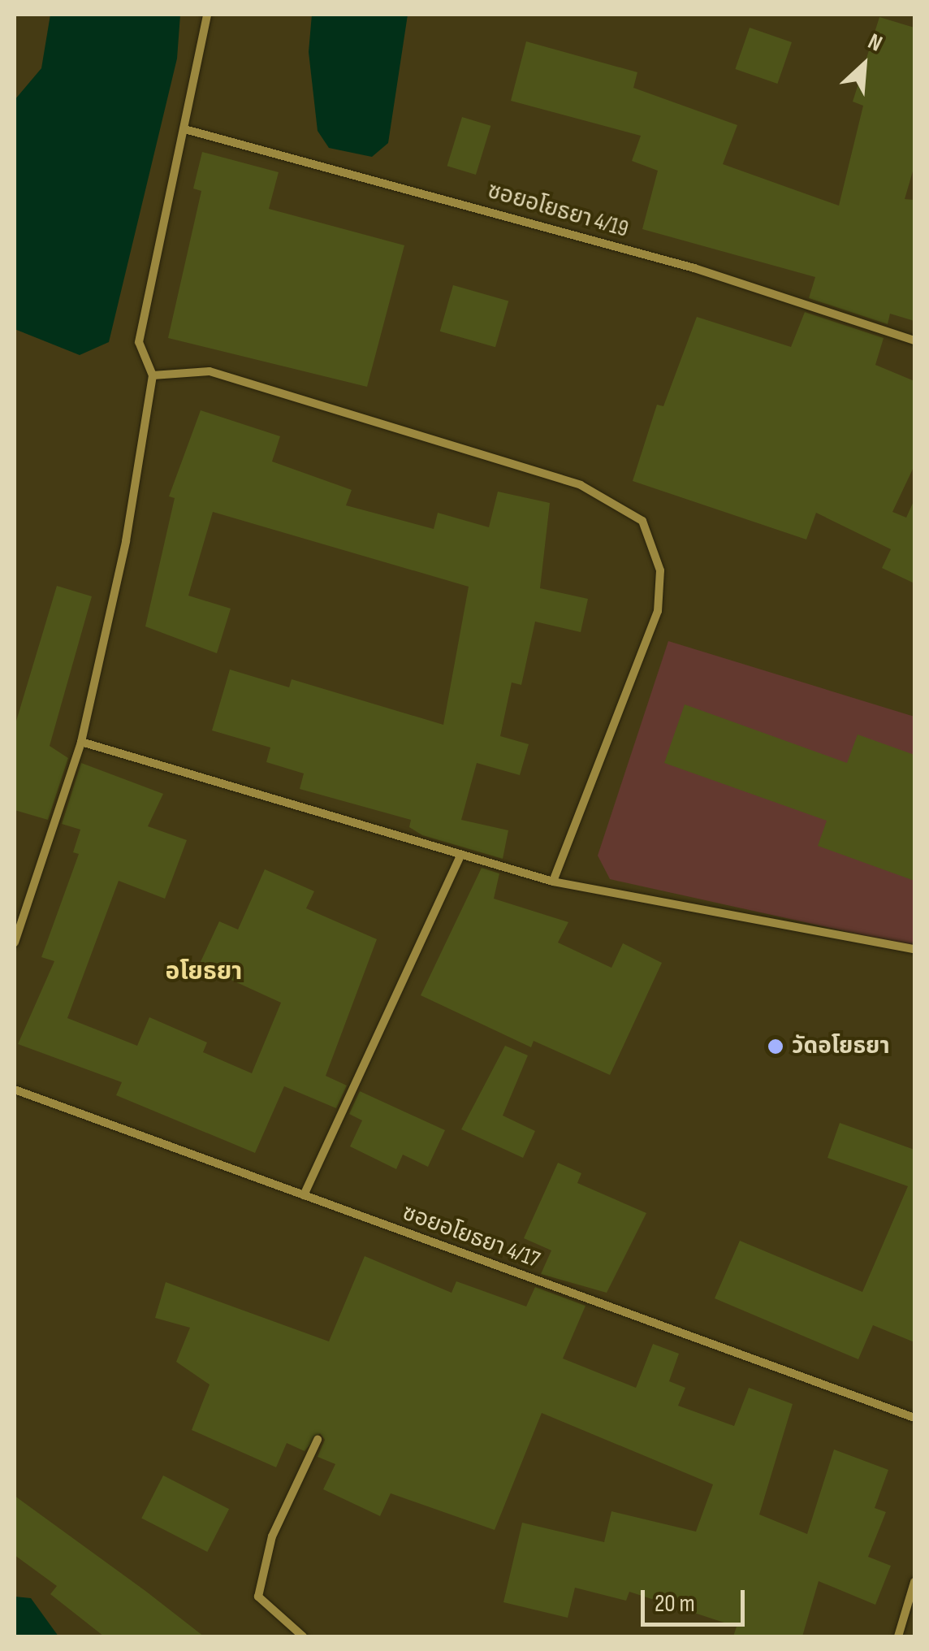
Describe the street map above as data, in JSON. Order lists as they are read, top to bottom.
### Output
{
  "streets": {
    "street": ["ซอยอโยธยา 4/19", "ซอยอโยธยา 4/17"]
  },
  "districts": ["อโยธยา"],
  "places": ["วัดอโยธยา"],
  "scale_bar": "20 m",
  "north": "top right"
}
